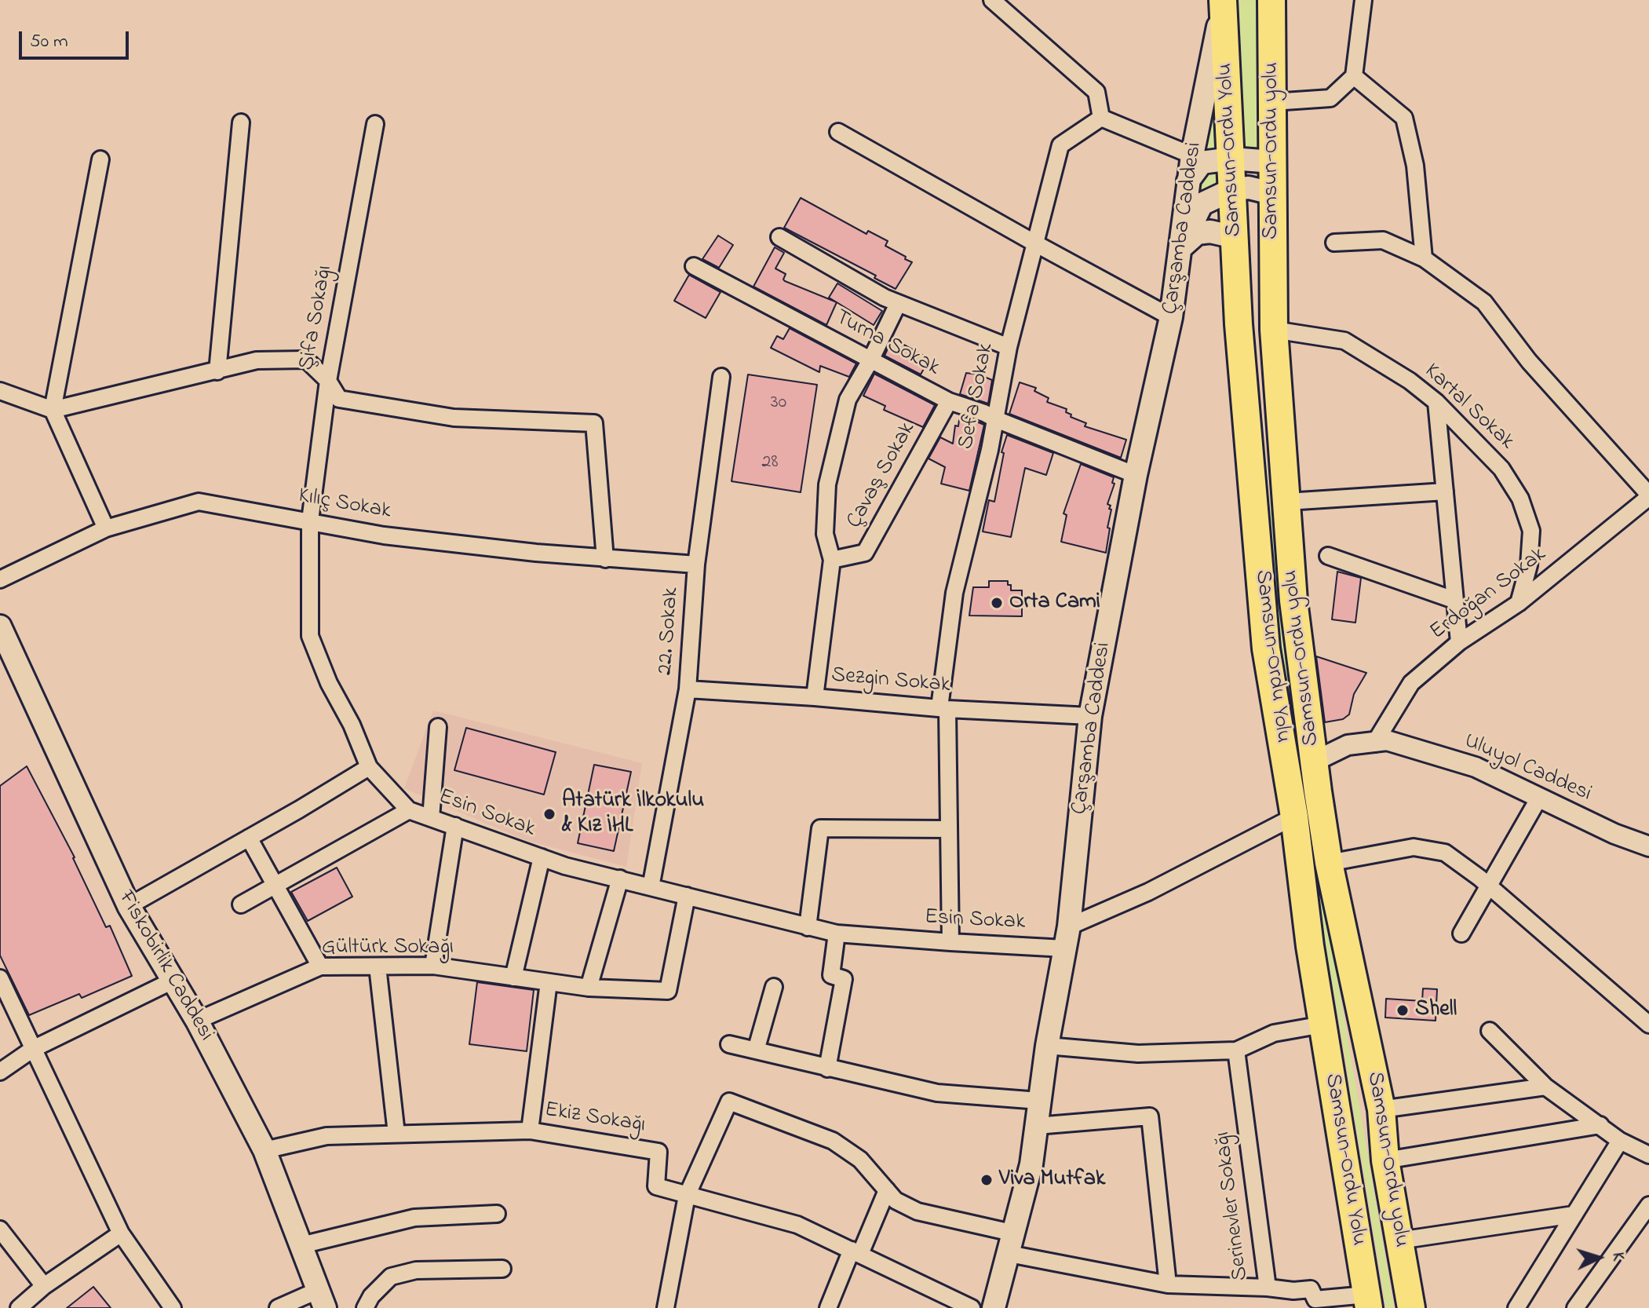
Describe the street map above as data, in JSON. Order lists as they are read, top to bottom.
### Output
{
  "streets": {
    "highway": ["Samsun-Ordu Yolu", "Samsun-Ordu yolu"],
    "main road": ["Çarşamba Caddesi", "Fiskobirlik Caddesi"],
    "street": [
      "Şifa Sokağı",
      "Turna Sokak",
      "Sefa Sokak",
      "Kartal Sokak",
      "Çavaş Sokak",
      "Kılıç Sokak",
      "Erdoğan Sokak",
      "22. Sokak",
      "Sezgin Sokak",
      "Uluyol Caddesi",
      "Esin Sokak",
      "Gültürk Sokağı",
      "Ekiz Sokağı",
      "Serinevler Sokağı"
    ]
  },
  "crossings": [
    ["Samsun-Ordu Yolu", "Çarşamba Caddesi"],
    ["Samsun-Ordu yolu", "Kartal Sokak"],
    ["Samsun-Ordu yolu", "Uluyol Caddesi"],
    ["Çarşamba Caddesi", "Turna Sokak"],
    ["Çarşamba Caddesi", "Sezgin Sokak"],
    ["Çarşamba Caddesi", "Esin Sokak"],
    ["Çarşamba Caddesi", "Serinevler Sokağı"],
    ["Şifa Sokağı", "Kılıç Sokak"],
    ["Şifa Sokağı", "Esin Sokak"],
    ["Turna Sokak", "Sefa Sokak"],
    ["Turna Sokak", "Çavaş Sokak"],
    ["Sefa Sokak", "Sezgin Sokak"],
    ["Sefa Sokak", "Esin Sokak"],
    ["Kartal Sokak", "Erdoğan Sokak"],
    ["Kılıç Sokak", "22. Sokak"],
    ["Erdoğan Sokak", "Uluyol Caddesi"],
    ["22. Sokak", "Sezgin Sokak"],
    ["22. Sokak", "Esin Sokak"],
    ["Esin Sokak", "Gültürk Sokağı"],
    ["Gültürk Sokağı", "Fiskobirlik Caddesi"],
    ["Fiskobirlik Caddesi", "Ekiz Sokağı"],
    ["Ekiz Sokağı", "Serinevler Sokağı"]
  ],
  "places": [
    "Orta Cami",
    "Atatürk İlkokulu & Kız İHL",
    "Shell",
    "Viva Mutfak"
  ],
  "house_numbers": ["30", "28"],
  "scale_bar": "50 m",
  "north": "right"
}
